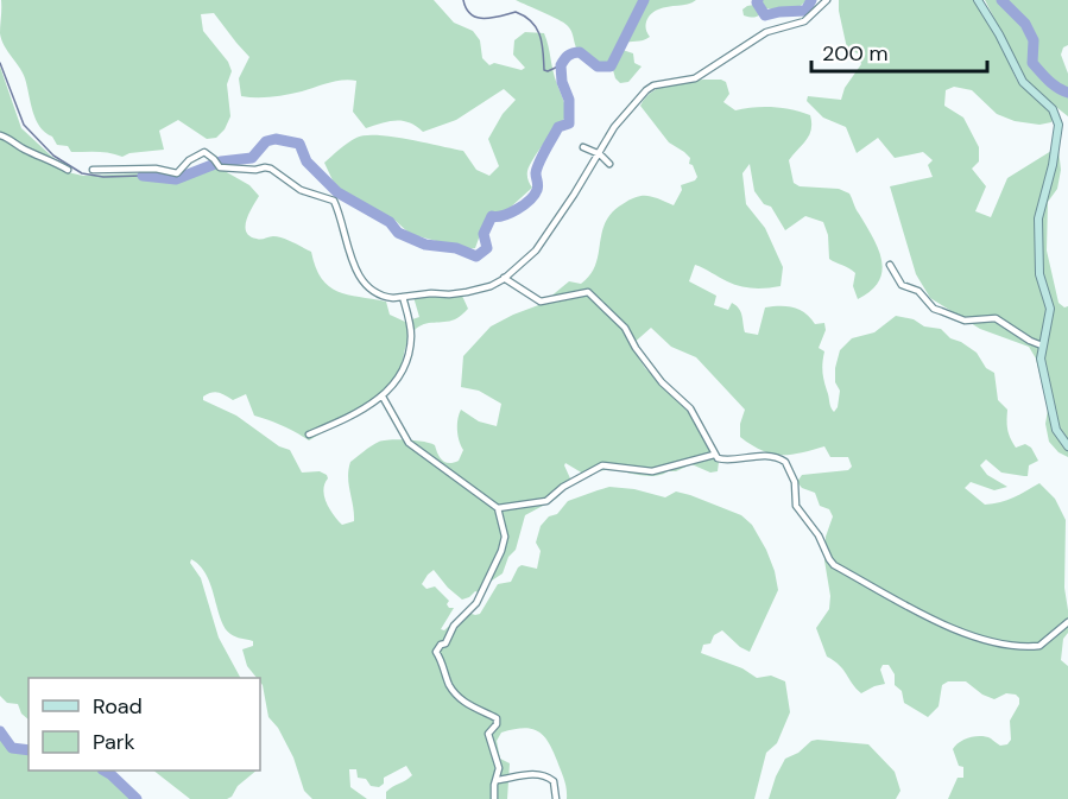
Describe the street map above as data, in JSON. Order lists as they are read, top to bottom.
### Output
{
  "legend": ["Road", "Park"],
  "scale_bar": "200 m"
}
